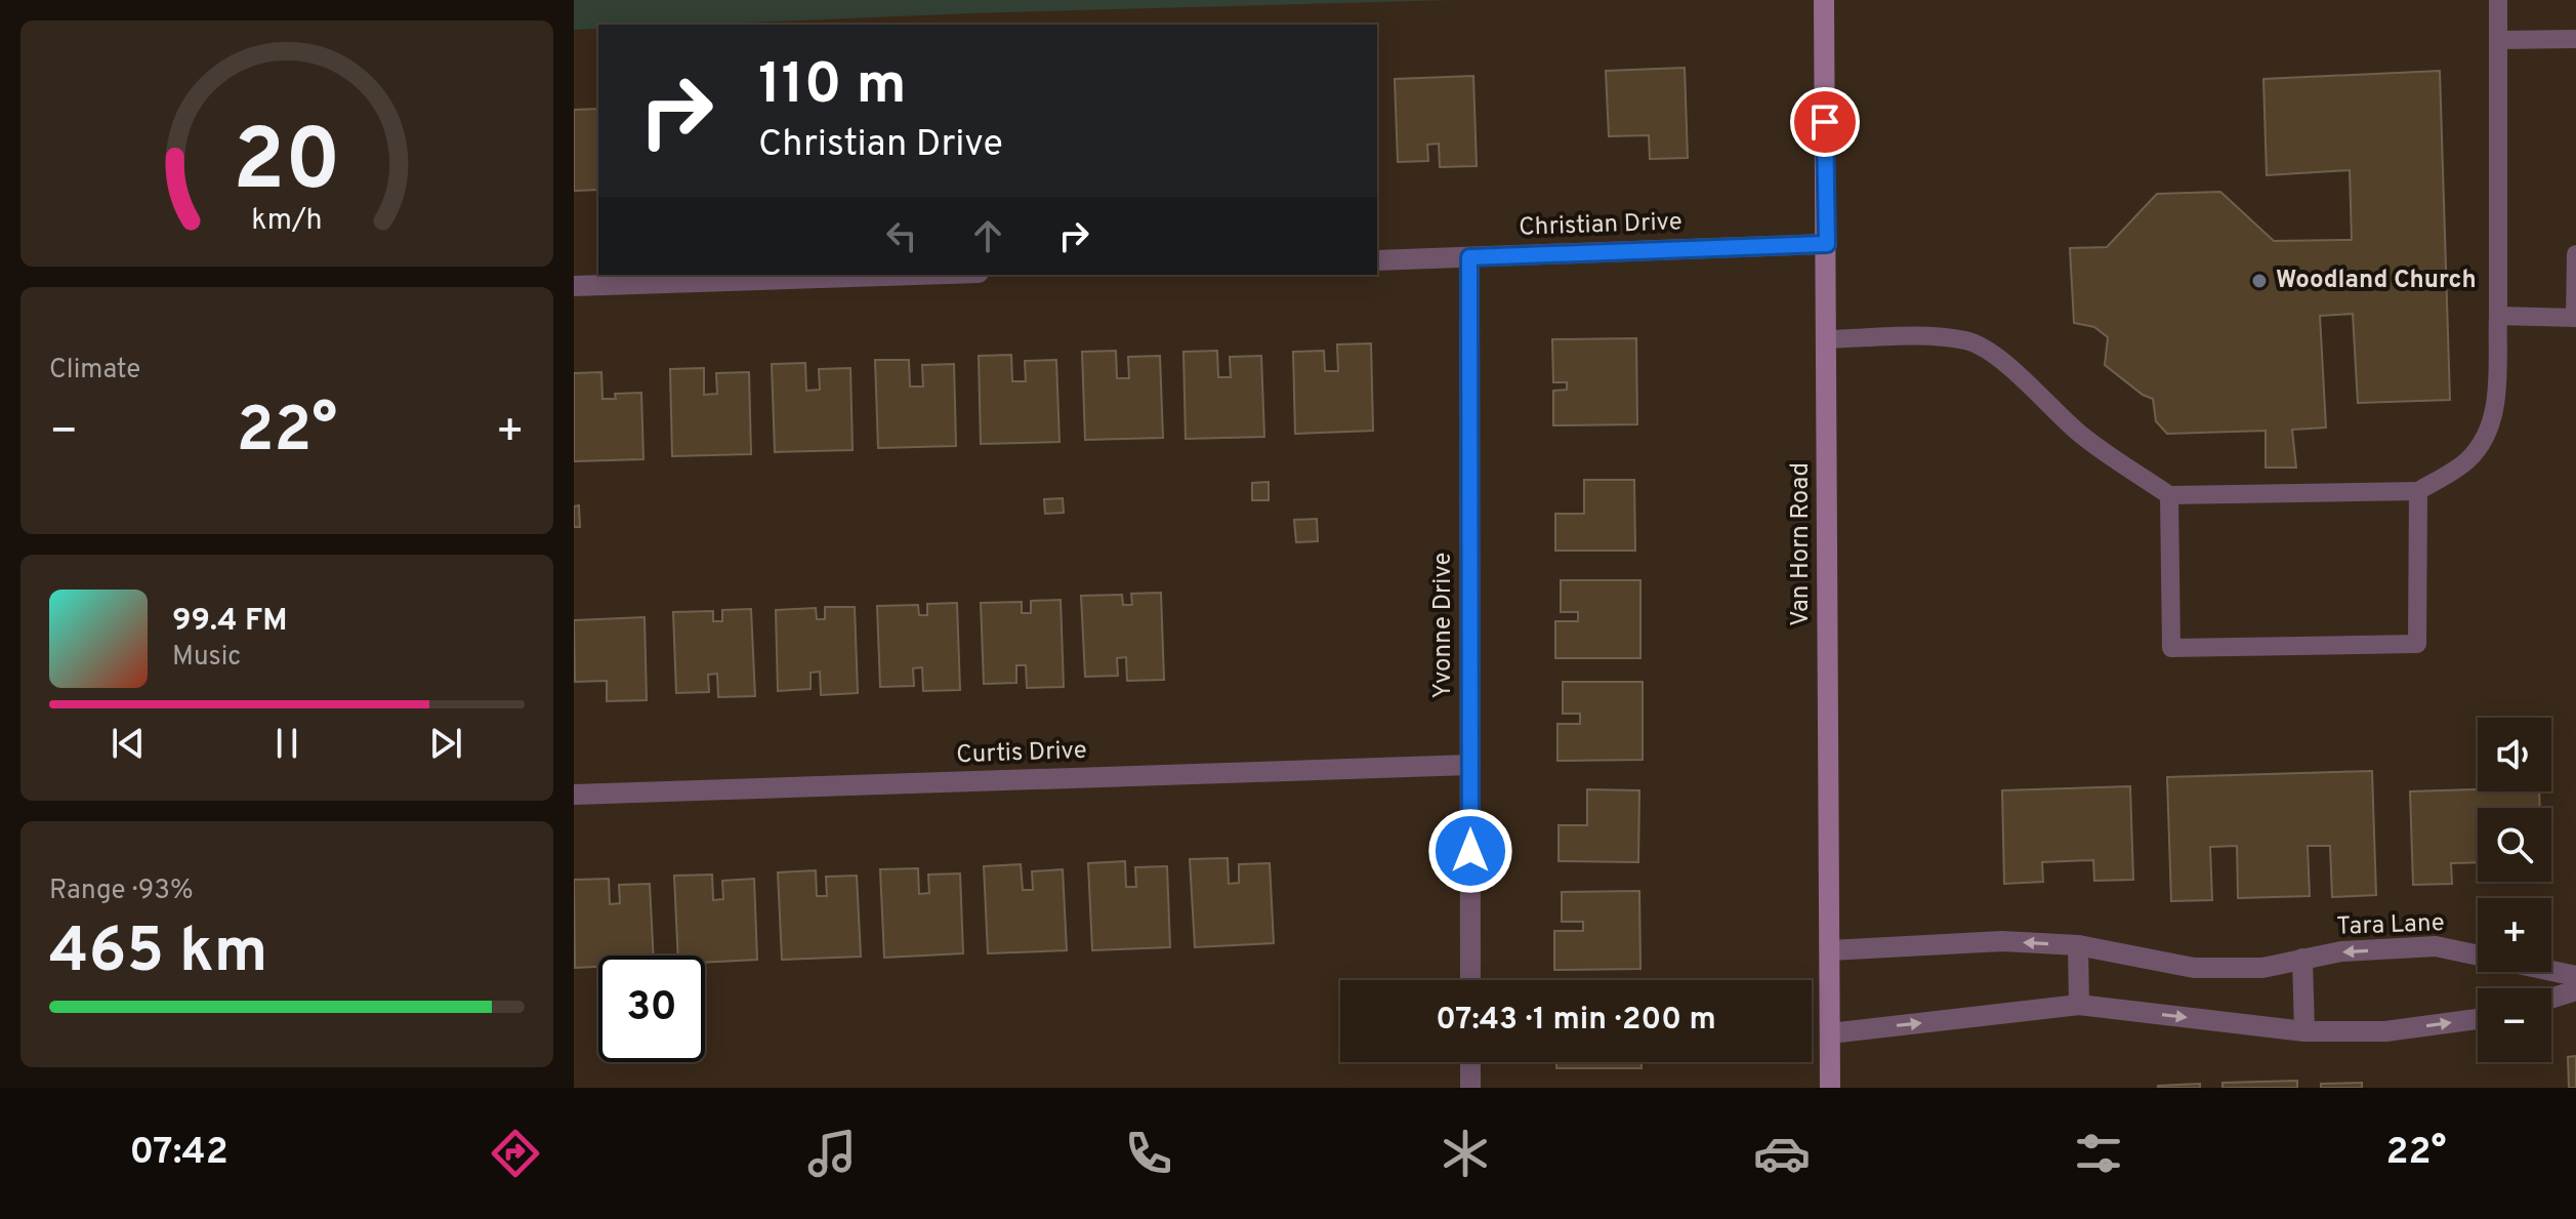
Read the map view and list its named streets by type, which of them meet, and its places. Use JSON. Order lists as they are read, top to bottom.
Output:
{
  "streets": {
    "main road": ["Van Horn Road"],
    "street": [
      "Christian Drive",
      "Yvonne Drive",
      "Curtis Drive",
      "Tara Lane"
    ]
  },
  "crossings": [
    ["Christian Drive", "Van Horn Road"],
    ["Christian Drive", "Yvonne Drive"],
    ["Van Horn Road", "Tara Lane"],
    ["Yvonne Drive", "Curtis Drive"]
  ],
  "places": ["Woodland Church"],
  "page": {
    "turn": ["110 m", "Christian Drive"],
    "tile": [
      "Climate",
      ["Range · 93%", "465 km"]
    ],
    "heat": ["−", "22°", "+"],
    "song": ["99.4 FM", "Music"],
    "map_buttons": ["+", "−"],
    "limit": "30",
    "trip": "07:43 · 1 min · 200 m",
    "tabs": ["07:42", "22°"],
    "gauge": ["20", "km/h"]
  }
}
